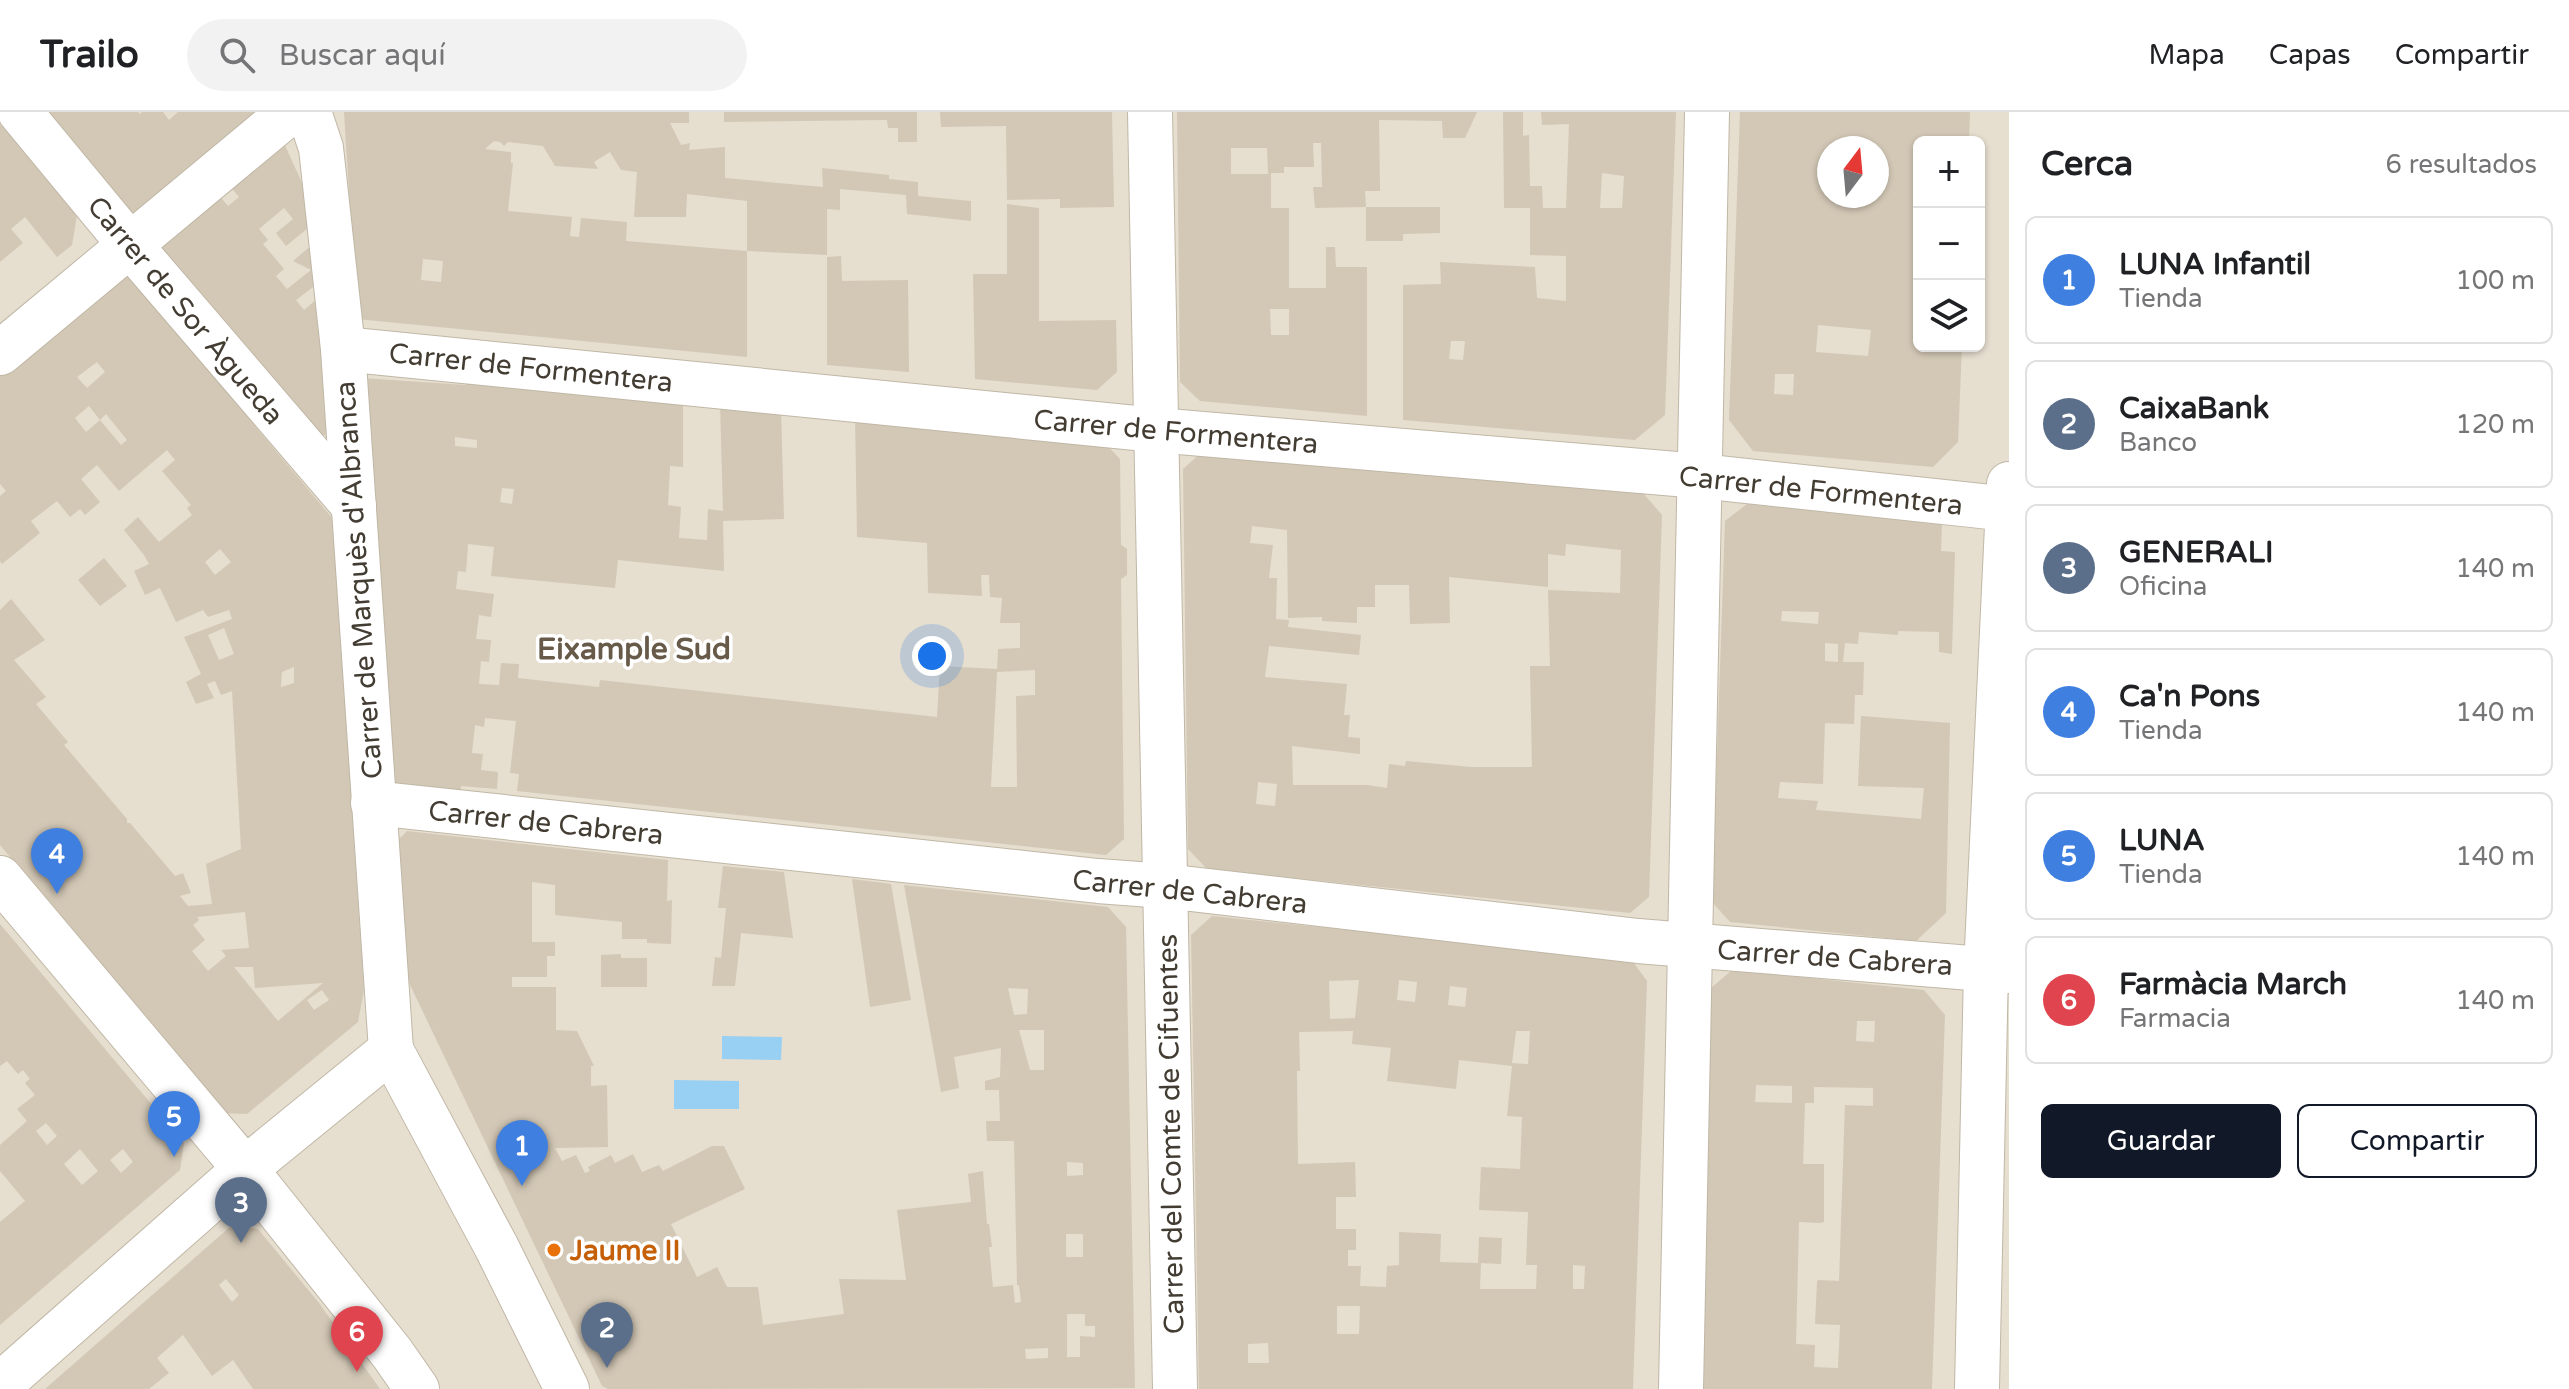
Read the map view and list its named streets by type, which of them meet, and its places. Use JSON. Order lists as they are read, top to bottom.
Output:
{
  "streets": {
    "street": [
      "Carrer de Sor Àgueda",
      "Carrer de Formentera",
      "Carrer de Marquès d'Albranca",
      "Carrer de Cabrera",
      "Carrer del Comte de Cifuentes"
    ]
  },
  "crossings": [
    ["Carrer de Sor Àgueda", "Carrer de Marquès d'Albranca"],
    ["Carrer de Formentera", "Carrer de Marquès d'Albranca"],
    ["Carrer de Formentera", "Carrer del Comte de Cifuentes"],
    ["Carrer de Marquès d'Albranca", "Carrer de Cabrera"],
    ["Carrer de Cabrera", "Carrer del Comte de Cifuentes"]
  ],
  "districts": ["Eixample Sud"],
  "places": ["Jaume II"],
  "north": "top",
  "page": {
    "header": "Trailo",
    "search": "Buscar aquí",
    "nav": ["Mapa", "Capas", "Compartir"],
    "heading": ["Cerca", "6 resultados"],
    "map_buttons": ["+", "−"],
    "list": [
      {
        "mark": "1",
        "name": "LUNA Infantil",
        "note": "Tienda",
        "value": "100 m"
      },
      {
        "mark": "2",
        "name": "CaixaBank",
        "note": "Banco",
        "value": "120 m"
      },
      {
        "mark": "3",
        "name": "GENERALI",
        "note": "Oficina",
        "value": "140 m"
      },
      {
        "mark": "4",
        "name": "Ca'n Pons",
        "note": "Tienda",
        "value": "140 m"
      },
      {
        "mark": "5",
        "name": "LUNA",
        "note": "Tienda",
        "value": "140 m"
      },
      {
        "mark": "6",
        "name": "Farmàcia March",
        "note": "Farmacia",
        "value": "140 m"
      }
    ],
    "pins": [
      "4",
      "5",
      "1",
      "3",
      "2",
      "6"
    ],
    "buttons": ["Guardar", "Compartir"]
  }
}
